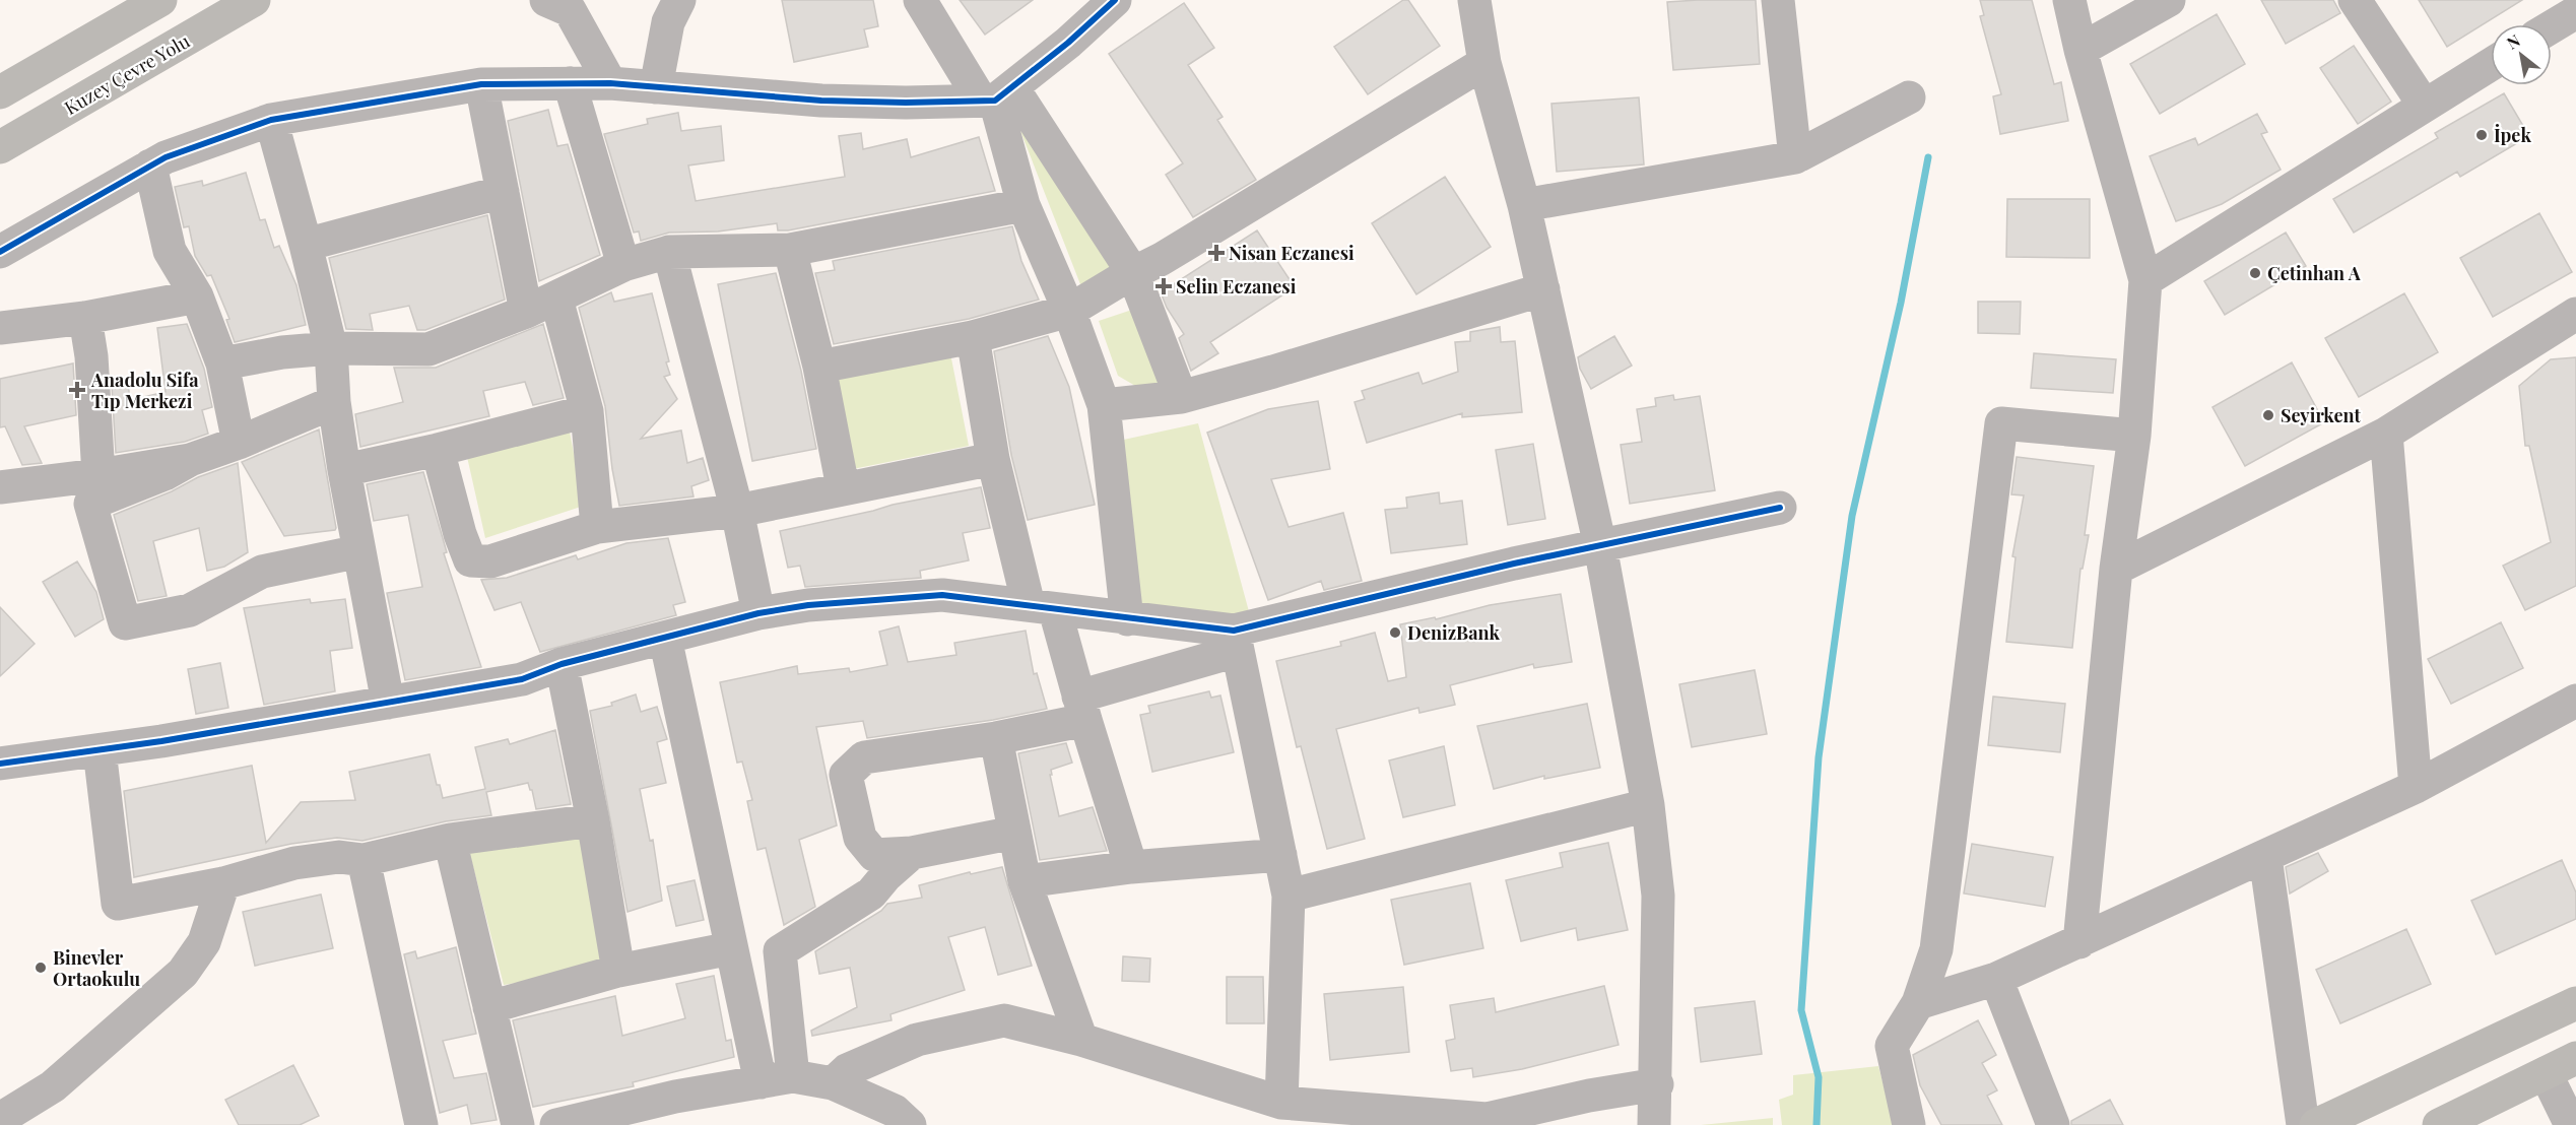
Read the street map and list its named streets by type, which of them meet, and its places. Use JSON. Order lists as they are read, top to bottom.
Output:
{
  "streets": {
    "main road": ["Kuzey Çevre Yolu"]
  },
  "places": {
    "other": [
      "İpek",
      "Çetinhan A",
      "Seyirkent",
      "DenizBank",
      "Binevler Ortaokulu"
    ],
    "health": ["Nisan Eczanesi", "Selin Eczanesi", "Anadolu Sifa Tıp Merkezi"]
  },
  "north": "top left"
}
